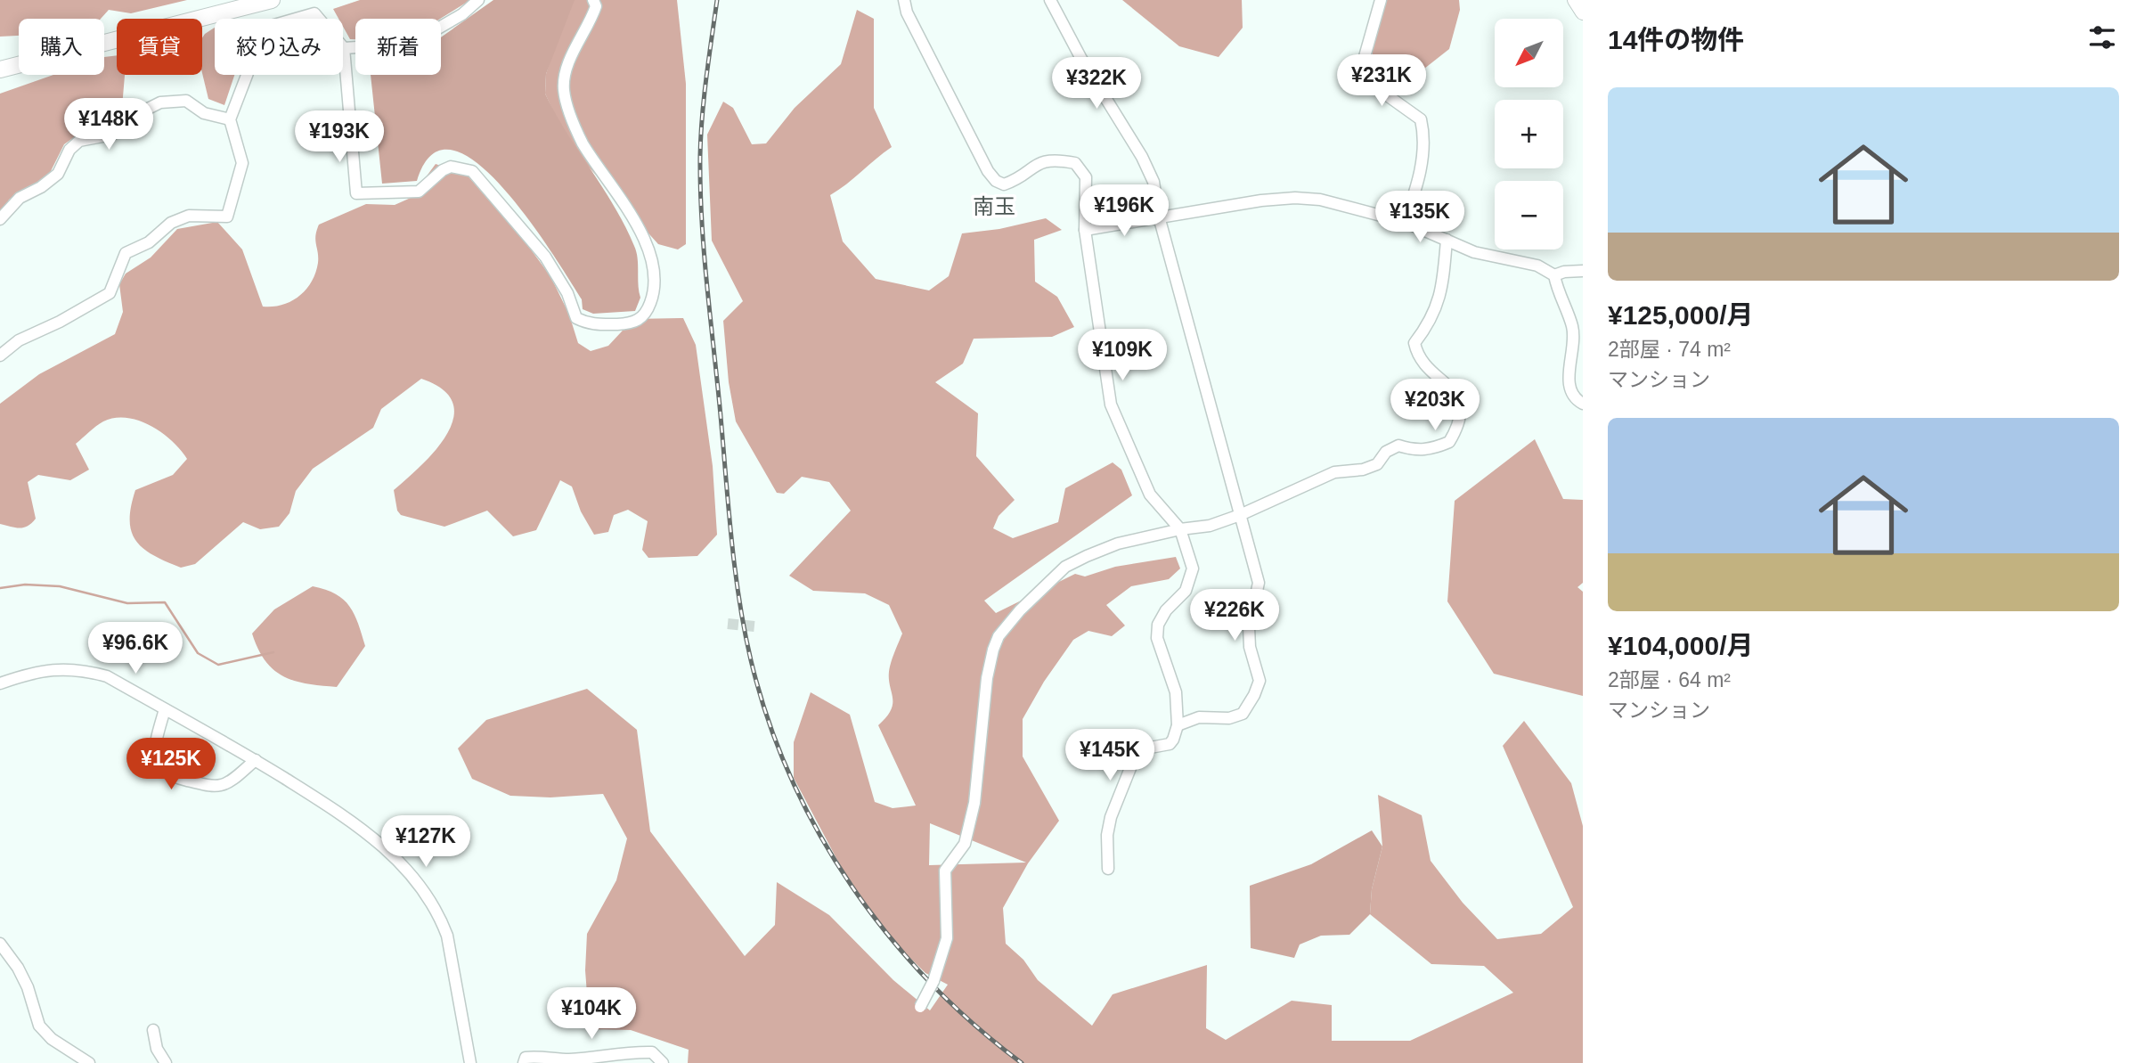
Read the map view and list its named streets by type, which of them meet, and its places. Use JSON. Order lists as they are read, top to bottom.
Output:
{
  "districts": ["南玉"],
  "north": "bottom left",
  "page": {
    "heading": "14件の物件",
    "map_buttons": ["+", "−"],
    "chip": [
      "購入",
      "賃貸",
      "絞り込み",
      "新着"
    ],
    "price": [
      "¥231K",
      "¥322K",
      "¥148K",
      "¥193K",
      "¥196K",
      "¥135K",
      "¥109K",
      "¥203K",
      "¥226K",
      "¥96.6K",
      "¥145K",
      "¥125K",
      "¥127K",
      "¥104K"
    ],
    "list": [
      {
        "name": "¥125,000/月",
        "note": "2部屋 · 74 m² · マンション"
      },
      {
        "name": "¥104,000/月",
        "note": "2部屋 · 64 m² · マンション"
      }
    ]
  }
}
